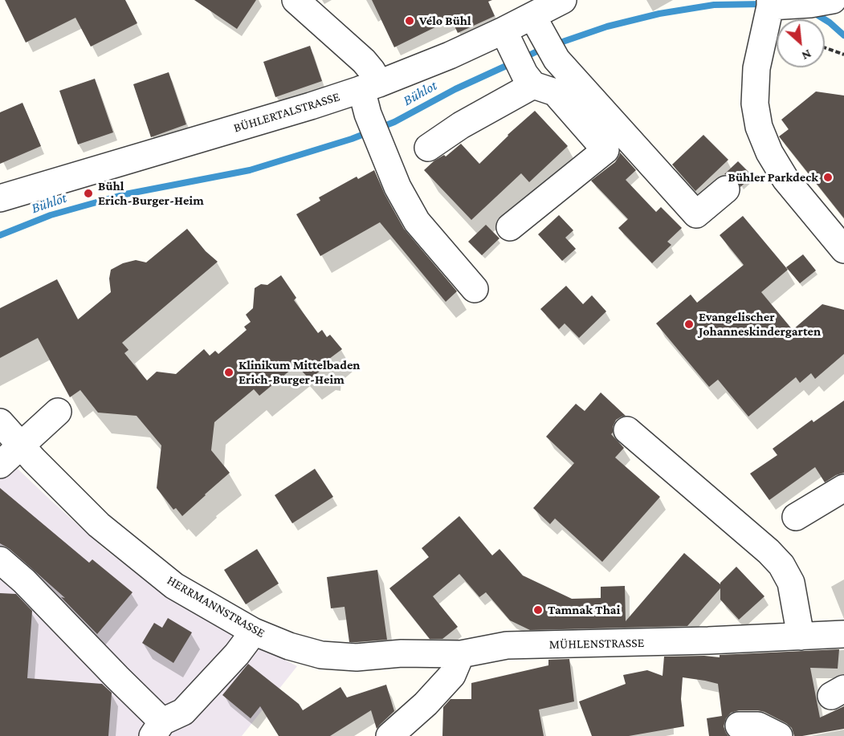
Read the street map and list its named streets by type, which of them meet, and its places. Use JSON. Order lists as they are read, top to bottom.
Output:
{
  "streets": {
    "street": ["BÜHLERTALSTRASSE", "HERRMANNSTRASSE", "MÜHLENSTRASSE"]
  },
  "crossings": [
    ["HERRMANNSTRASSE", "MÜHLENSTRASSE"]
  ],
  "water": ["Bühlot"],
  "places": [
    "Vélo Bühl",
    "Bühler Parkdeck",
    "Bühl Erich-Burger-Heim",
    "Evangelischer Johanneskindergarten",
    "Klinikum Mittelbaden Erich-Burger-Heim",
    "Tamnak Thai"
  ],
  "north": "bottom right"
}
